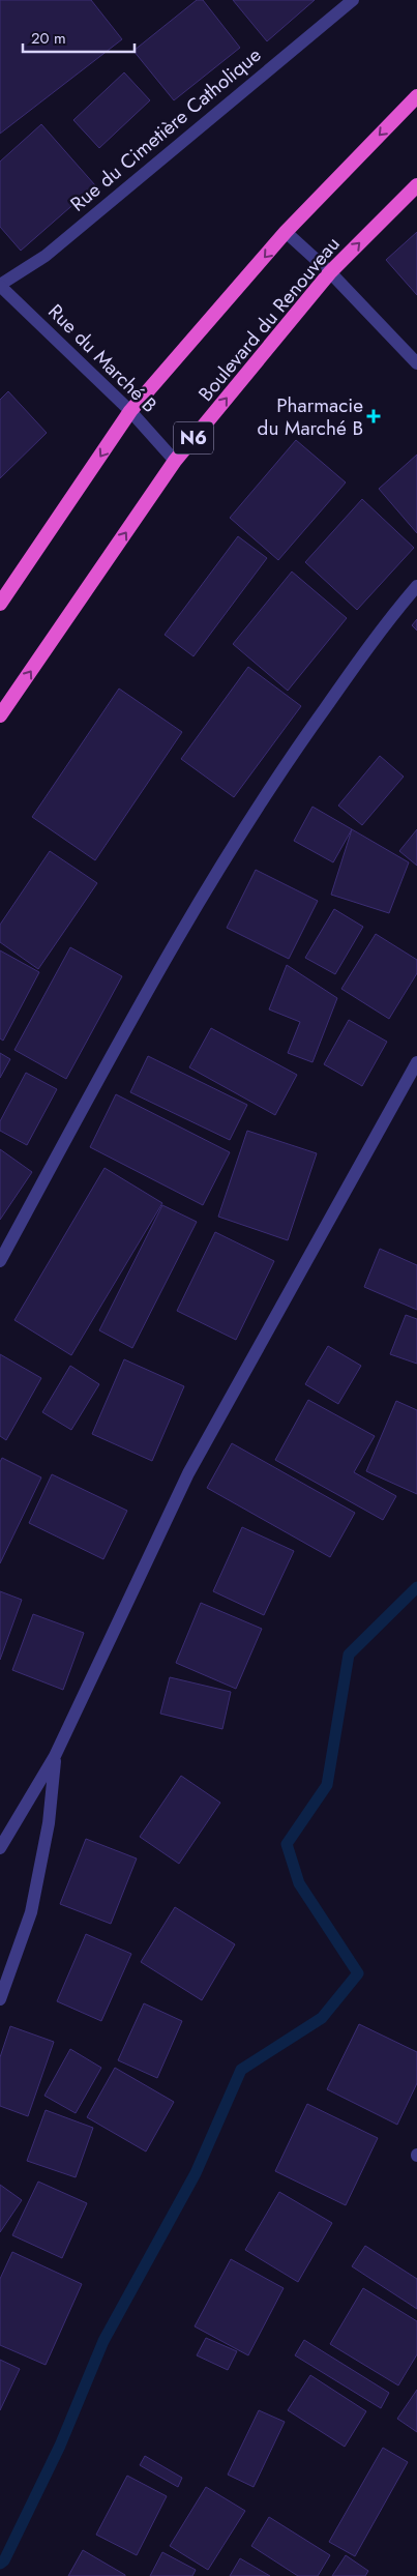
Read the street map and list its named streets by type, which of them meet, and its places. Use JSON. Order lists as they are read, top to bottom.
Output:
{
  "streets": {
    "highway": ["Boulevard du Renouveau", "N6"],
    "street": ["Rue du Cimetière Catholique", "Rue du Marché B"]
  },
  "crossings": [
    ["Rue du Cimetière Catholique", "Rue du Marché B"],
    ["Boulevard du Renouveau", "Rue du Marché B"]
  ],
  "places": {
    "health": ["Pharmacie du Marché B"]
  },
  "scale_bar": "20 m"
}
